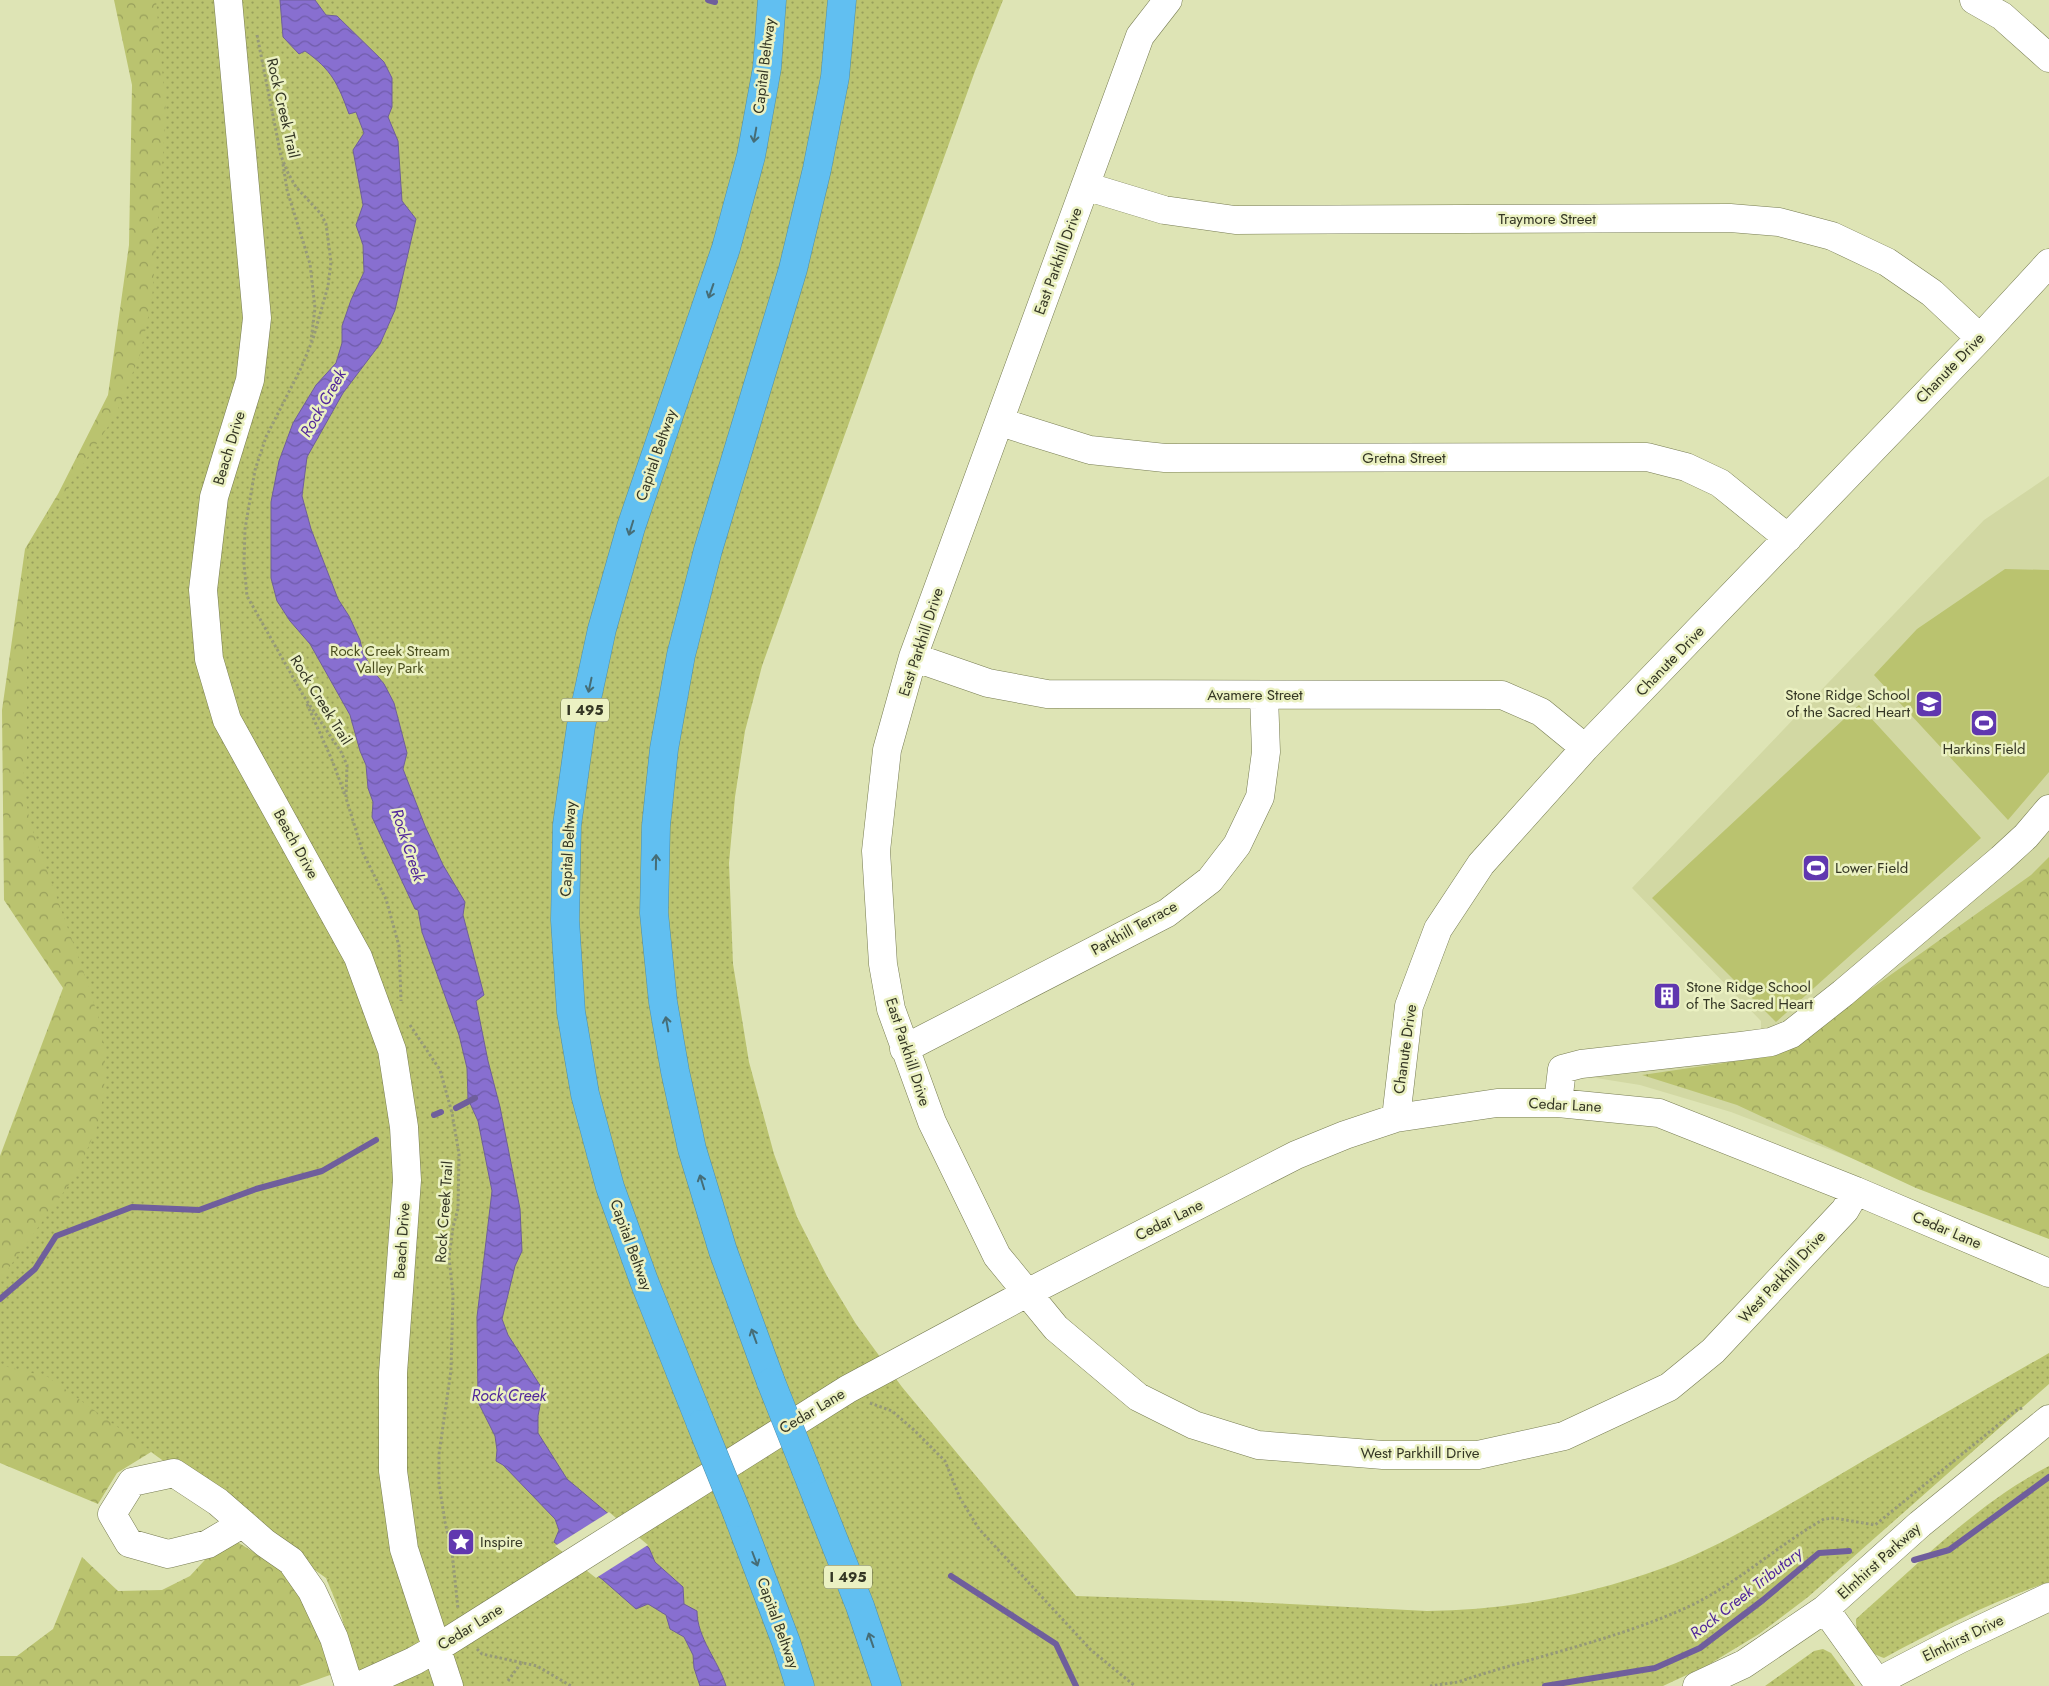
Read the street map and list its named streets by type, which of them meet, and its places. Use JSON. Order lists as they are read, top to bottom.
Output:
{
  "streets": {
    "highway": ["Capital Beltway", "I 495"],
    "street": [
      "Traymore Street",
      "East Parkhill Drive",
      "Chanute Drive",
      "Beach Drive",
      "Gretna Street",
      "Avamere Street",
      "Parkhill Terrace",
      "Cedar Lane",
      "West Parkhill Drive",
      "Elmhirst Parkway",
      "Elmhirst Drive"
    ],
    "path": ["Rock Creek Trail"]
  },
  "crossings": [
    ["Traymore Street", "East Parkhill Drive"],
    ["Traymore Street", "Chanute Drive"],
    ["East Parkhill Drive", "Gretna Street"],
    ["East Parkhill Drive", "Avamere Street"],
    ["East Parkhill Drive", "Parkhill Terrace"],
    ["East Parkhill Drive", "Cedar Lane"],
    ["East Parkhill Drive", "West Parkhill Drive"],
    ["Chanute Drive", "Gretna Street"],
    ["Chanute Drive", "Avamere Street"],
    ["Chanute Drive", "Cedar Lane"],
    ["Beach Drive", "Cedar Lane"],
    ["Avamere Street", "Parkhill Terrace"],
    ["Cedar Lane", "West Parkhill Drive"]
  ],
  "water": ["Rock Creek", "Rock Creek Tributary"],
  "parks": ["Rock Creek Stream Valley Park"],
  "places": {
    "school or university": ["Stone Ridge School of the Sacred Heart"],
    "sports": ["Harkins Field", "Lower Field"],
    "building": ["Stone Ridge School of The Sacred Heart"],
    "place": ["Inspire"]
  }
}
